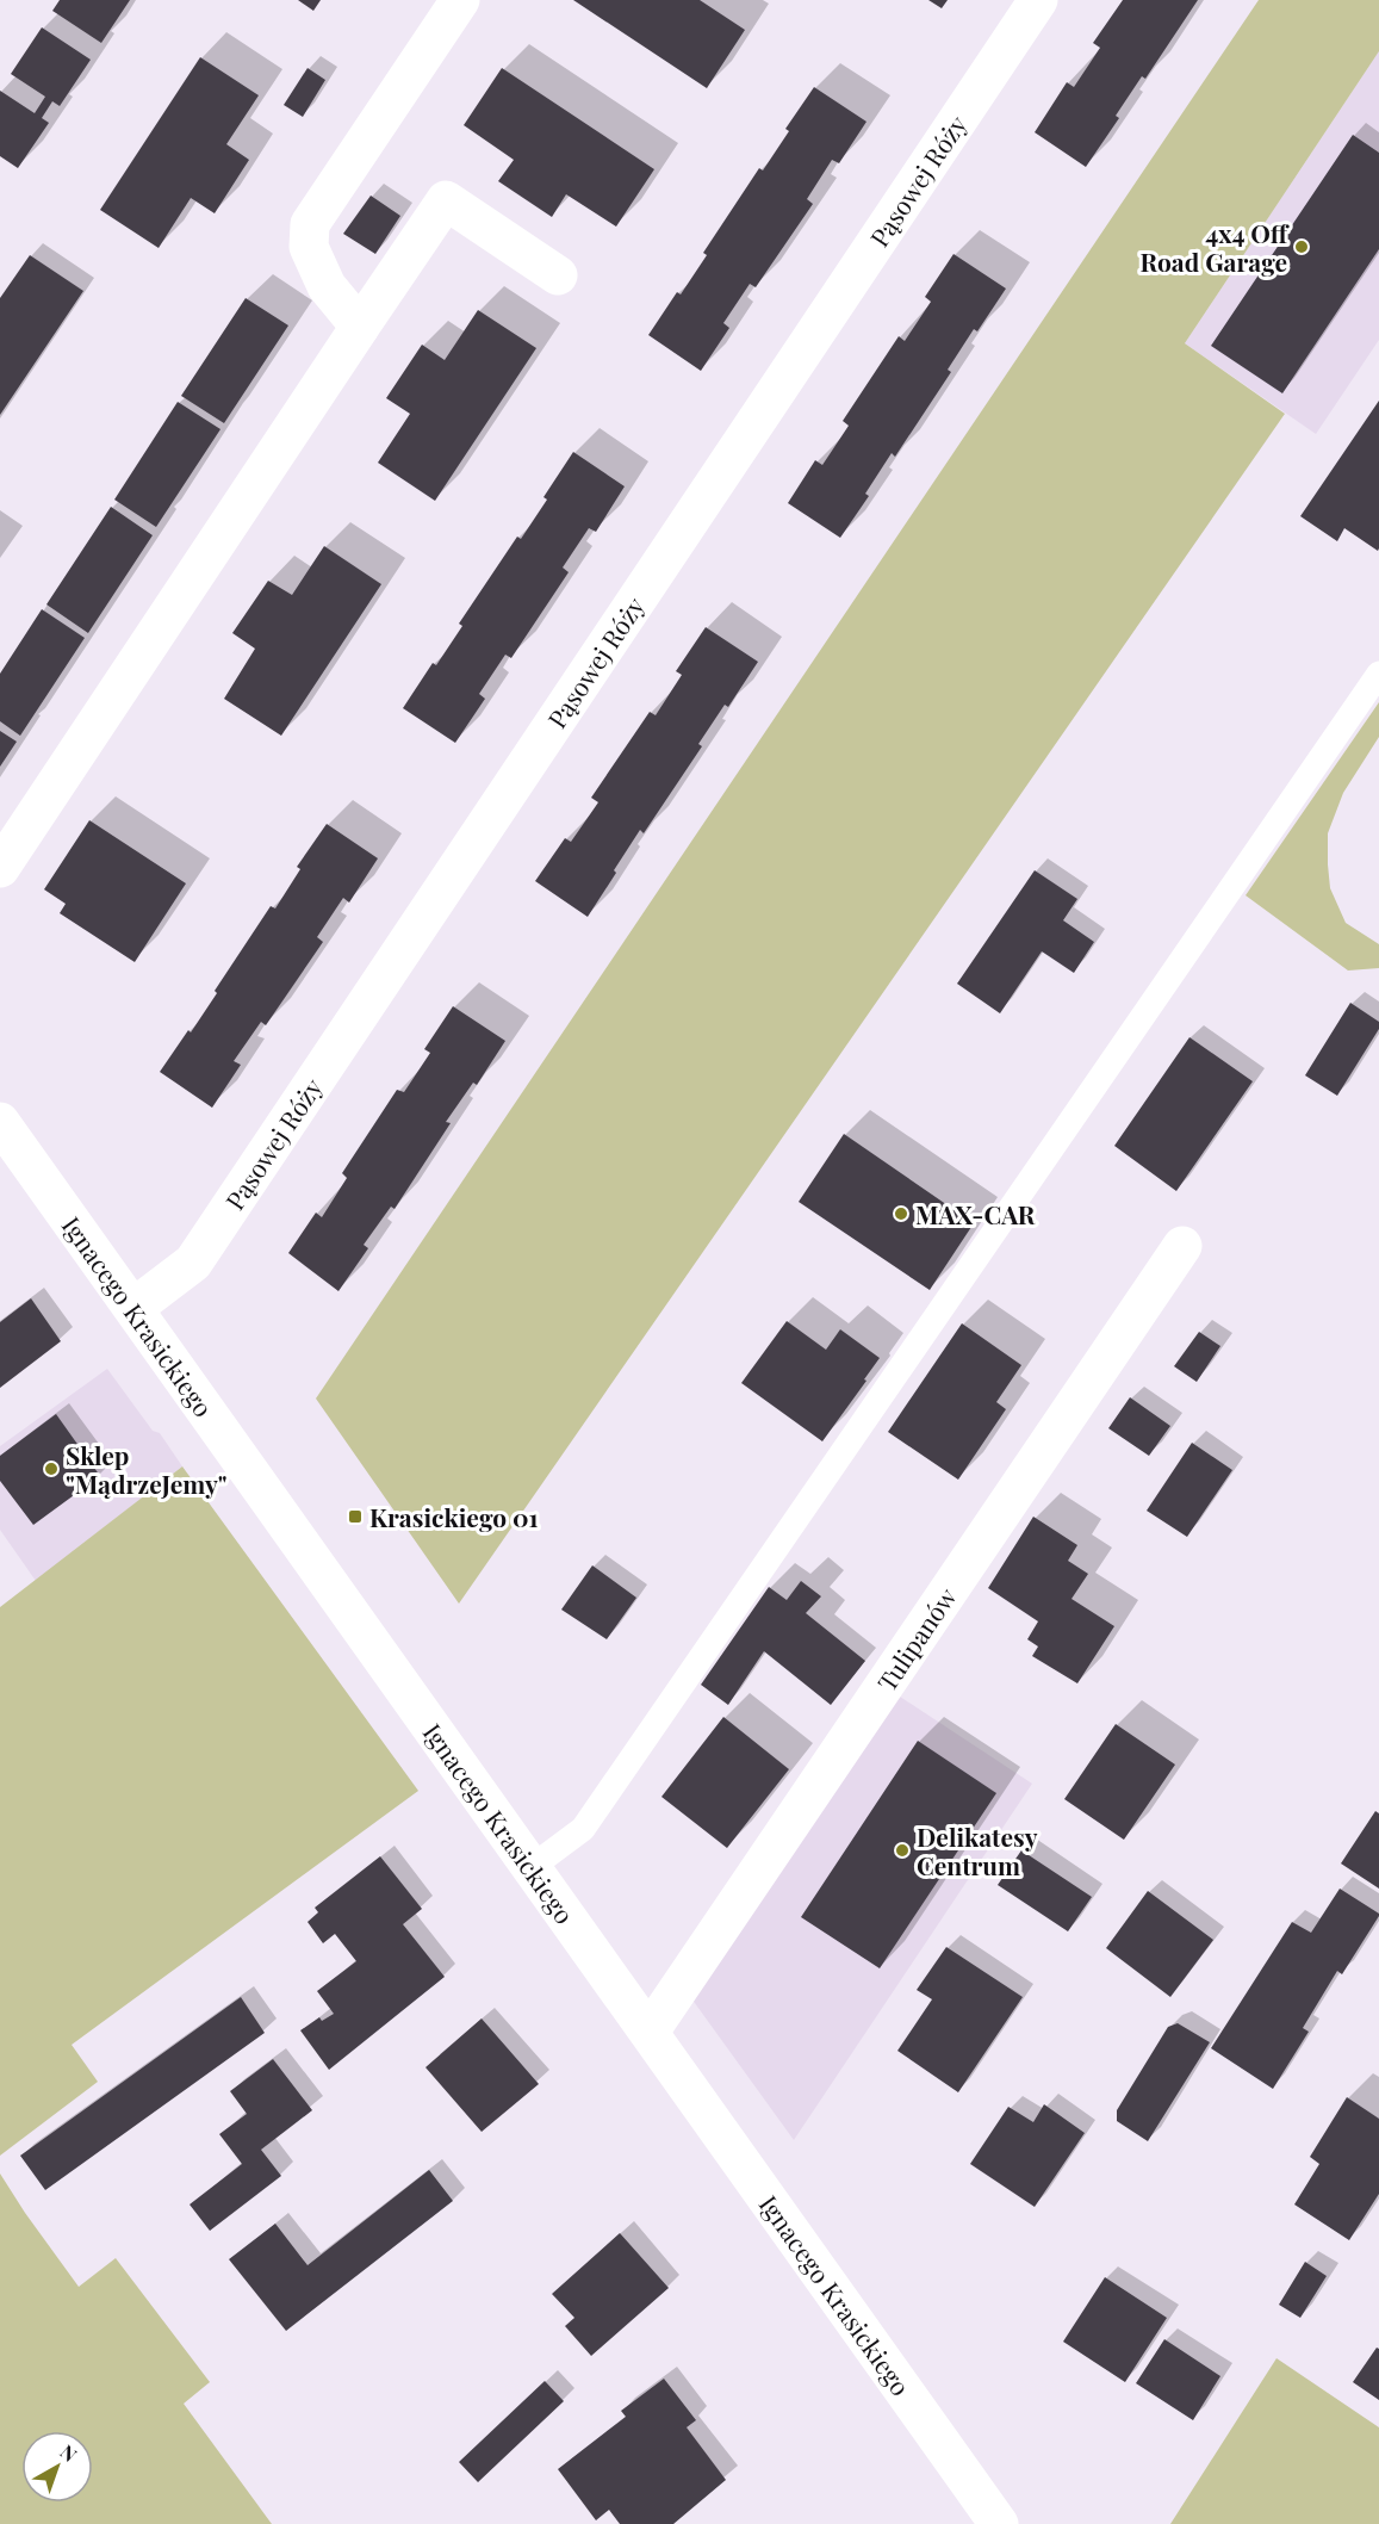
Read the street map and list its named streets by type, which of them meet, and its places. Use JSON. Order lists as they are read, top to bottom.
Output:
{
  "streets": {
    "street": ["Pąsowej Róży", "Ignacego Krasickiego", "Tulipanów"]
  },
  "crossings": [
    ["Pąsowej Róży", "Ignacego Krasickiego"],
    ["Ignacego Krasickiego", "Tulipanów"]
  ],
  "places": {
    "other": [
      "4x4 Off Road Garage",
      "MAX-CAR",
      "Sklep \"MądrzeJemy\"",
      "Delikatesy Centrum"
    ],
    "transit": ["Krasickiego 01"]
  },
  "north": "top right"
}
